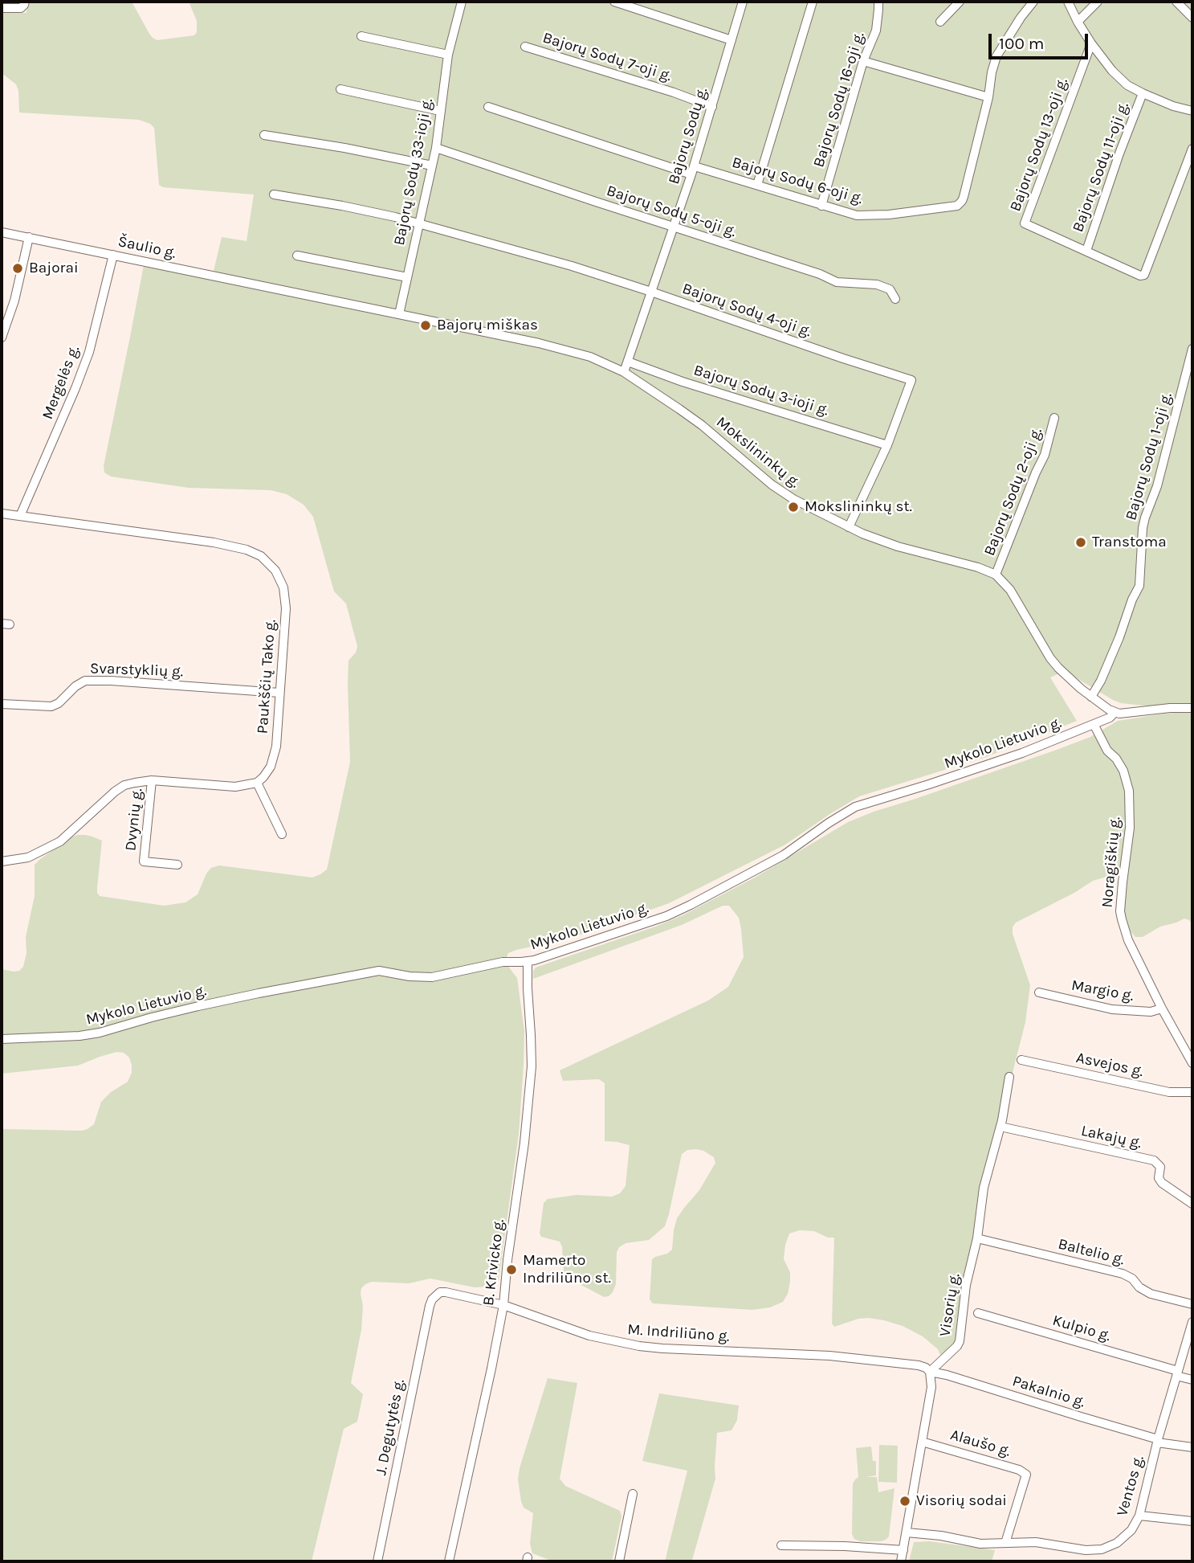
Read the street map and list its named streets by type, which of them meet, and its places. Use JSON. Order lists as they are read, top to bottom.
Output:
{
  "streets": {
    "street": [
      "Bajorų Sodų 7-oji g.",
      "Bajorų Sodų 16-oji g.",
      "Bajorų Sodų g.",
      "Bajorų Sodų 13-oji g.",
      "Bajorų Sodų 11-oji g.",
      "Bajorų Sodų 33-ioji g.",
      "Bajorų Sodų 6-oji g.",
      "Bajorų Sodų 5-oji g.",
      "Šaulio g.",
      "Bajorų Sodų 4-oji g.",
      "Mergelės g.",
      "Bajorų Sodų 3-ioji g.",
      "Mokslininkų g.",
      "Bajorų Sodų 1-oji g.",
      "Bajorų Sodų 2-oji g.",
      "Svarstyklių g.",
      "Paukščių Tako g.",
      "Mykolo Lietuvio g.",
      "Dvynių g.",
      "Noragiškių g.",
      "Margio g.",
      "Asvejos g.",
      "Lakajų g.",
      "Baltelio g.",
      "B. Krivicko g.",
      "Visorių g.",
      "Kulpio g.",
      "M. Indriliūno g.",
      "Pakalnio g.",
      "J. Degutytės g.",
      "Alaušo g.",
      "Ventos g."
    ]
  },
  "crossings": [
    ["Bajorų Sodų 7-oji g.", "Bajorų Sodų g."],
    ["Bajorų Sodų 16-oji g.", "Bajorų Sodų 6-oji g."],
    ["Bajorų Sodų g.", "Bajorų Sodų 6-oji g."],
    ["Bajorų Sodų g.", "Bajorų Sodų 5-oji g."],
    ["Bajorų Sodų g.", "Bajorų Sodų 4-oji g."],
    ["Bajorų Sodų g.", "Bajorų Sodų 3-ioji g."],
    ["Bajorų Sodų g.", "Mokslininkų g."],
    ["Bajorų Sodų 13-oji g.", "Bajorų Sodų 11-oji g."],
    ["Bajorų Sodų 33-ioji g.", "Bajorų Sodų 5-oji g."],
    ["Bajorų Sodų 33-ioji g.", "Bajorų Sodų 4-oji g."],
    ["Bajorų Sodų 33-ioji g.", "Mokslininkų g."],
    ["Šaulio g.", "Mergelės g."],
    ["Šaulio g.", "Mokslininkų g."],
    ["Bajorų Sodų 4-oji g.", "Bajorų Sodų 3-ioji g."],
    ["Bajorų Sodų 4-oji g.", "Mokslininkų g."],
    ["Mergelės g.", "Paukščių Tako g."],
    ["Mokslininkų g.", "Bajorų Sodų 1-oji g."],
    ["Mokslininkų g.", "Bajorų Sodų 2-oji g."],
    ["Mokslininkų g.", "Mykolo Lietuvio g."],
    ["Svarstyklių g.", "Paukščių Tako g."],
    ["Mykolo Lietuvio g.", "Noragiškių g."],
    ["Mykolo Lietuvio g.", "B. Krivicko g."],
    ["Noragiškių g.", "Margio g."],
    ["Lakajų g.", "Visorių g."],
    ["Baltelio g.", "Visorių g."],
    ["B. Krivicko g.", "M. Indriliūno g."],
    ["Visorių g.", "M. Indriliūno g."],
    ["Visorių g.", "Pakalnio g."],
    ["Kulpio g.", "Ventos g."],
    ["M. Indriliūno g.", "Pakalnio g."],
    ["M. Indriliūno g.", "J. Degutytės g."],
    ["Pakalnio g.", "Ventos g."],
    ["Alaušo g.", "Ventos g."]
  ],
  "places": [
    "Bajorai",
    "Bajorų miškas",
    "Mokslininkų st.",
    "Transtoma",
    "Mamerto Indriliūno st.",
    "Visorių sodai"
  ],
  "scale_bar": "100 m"
}
